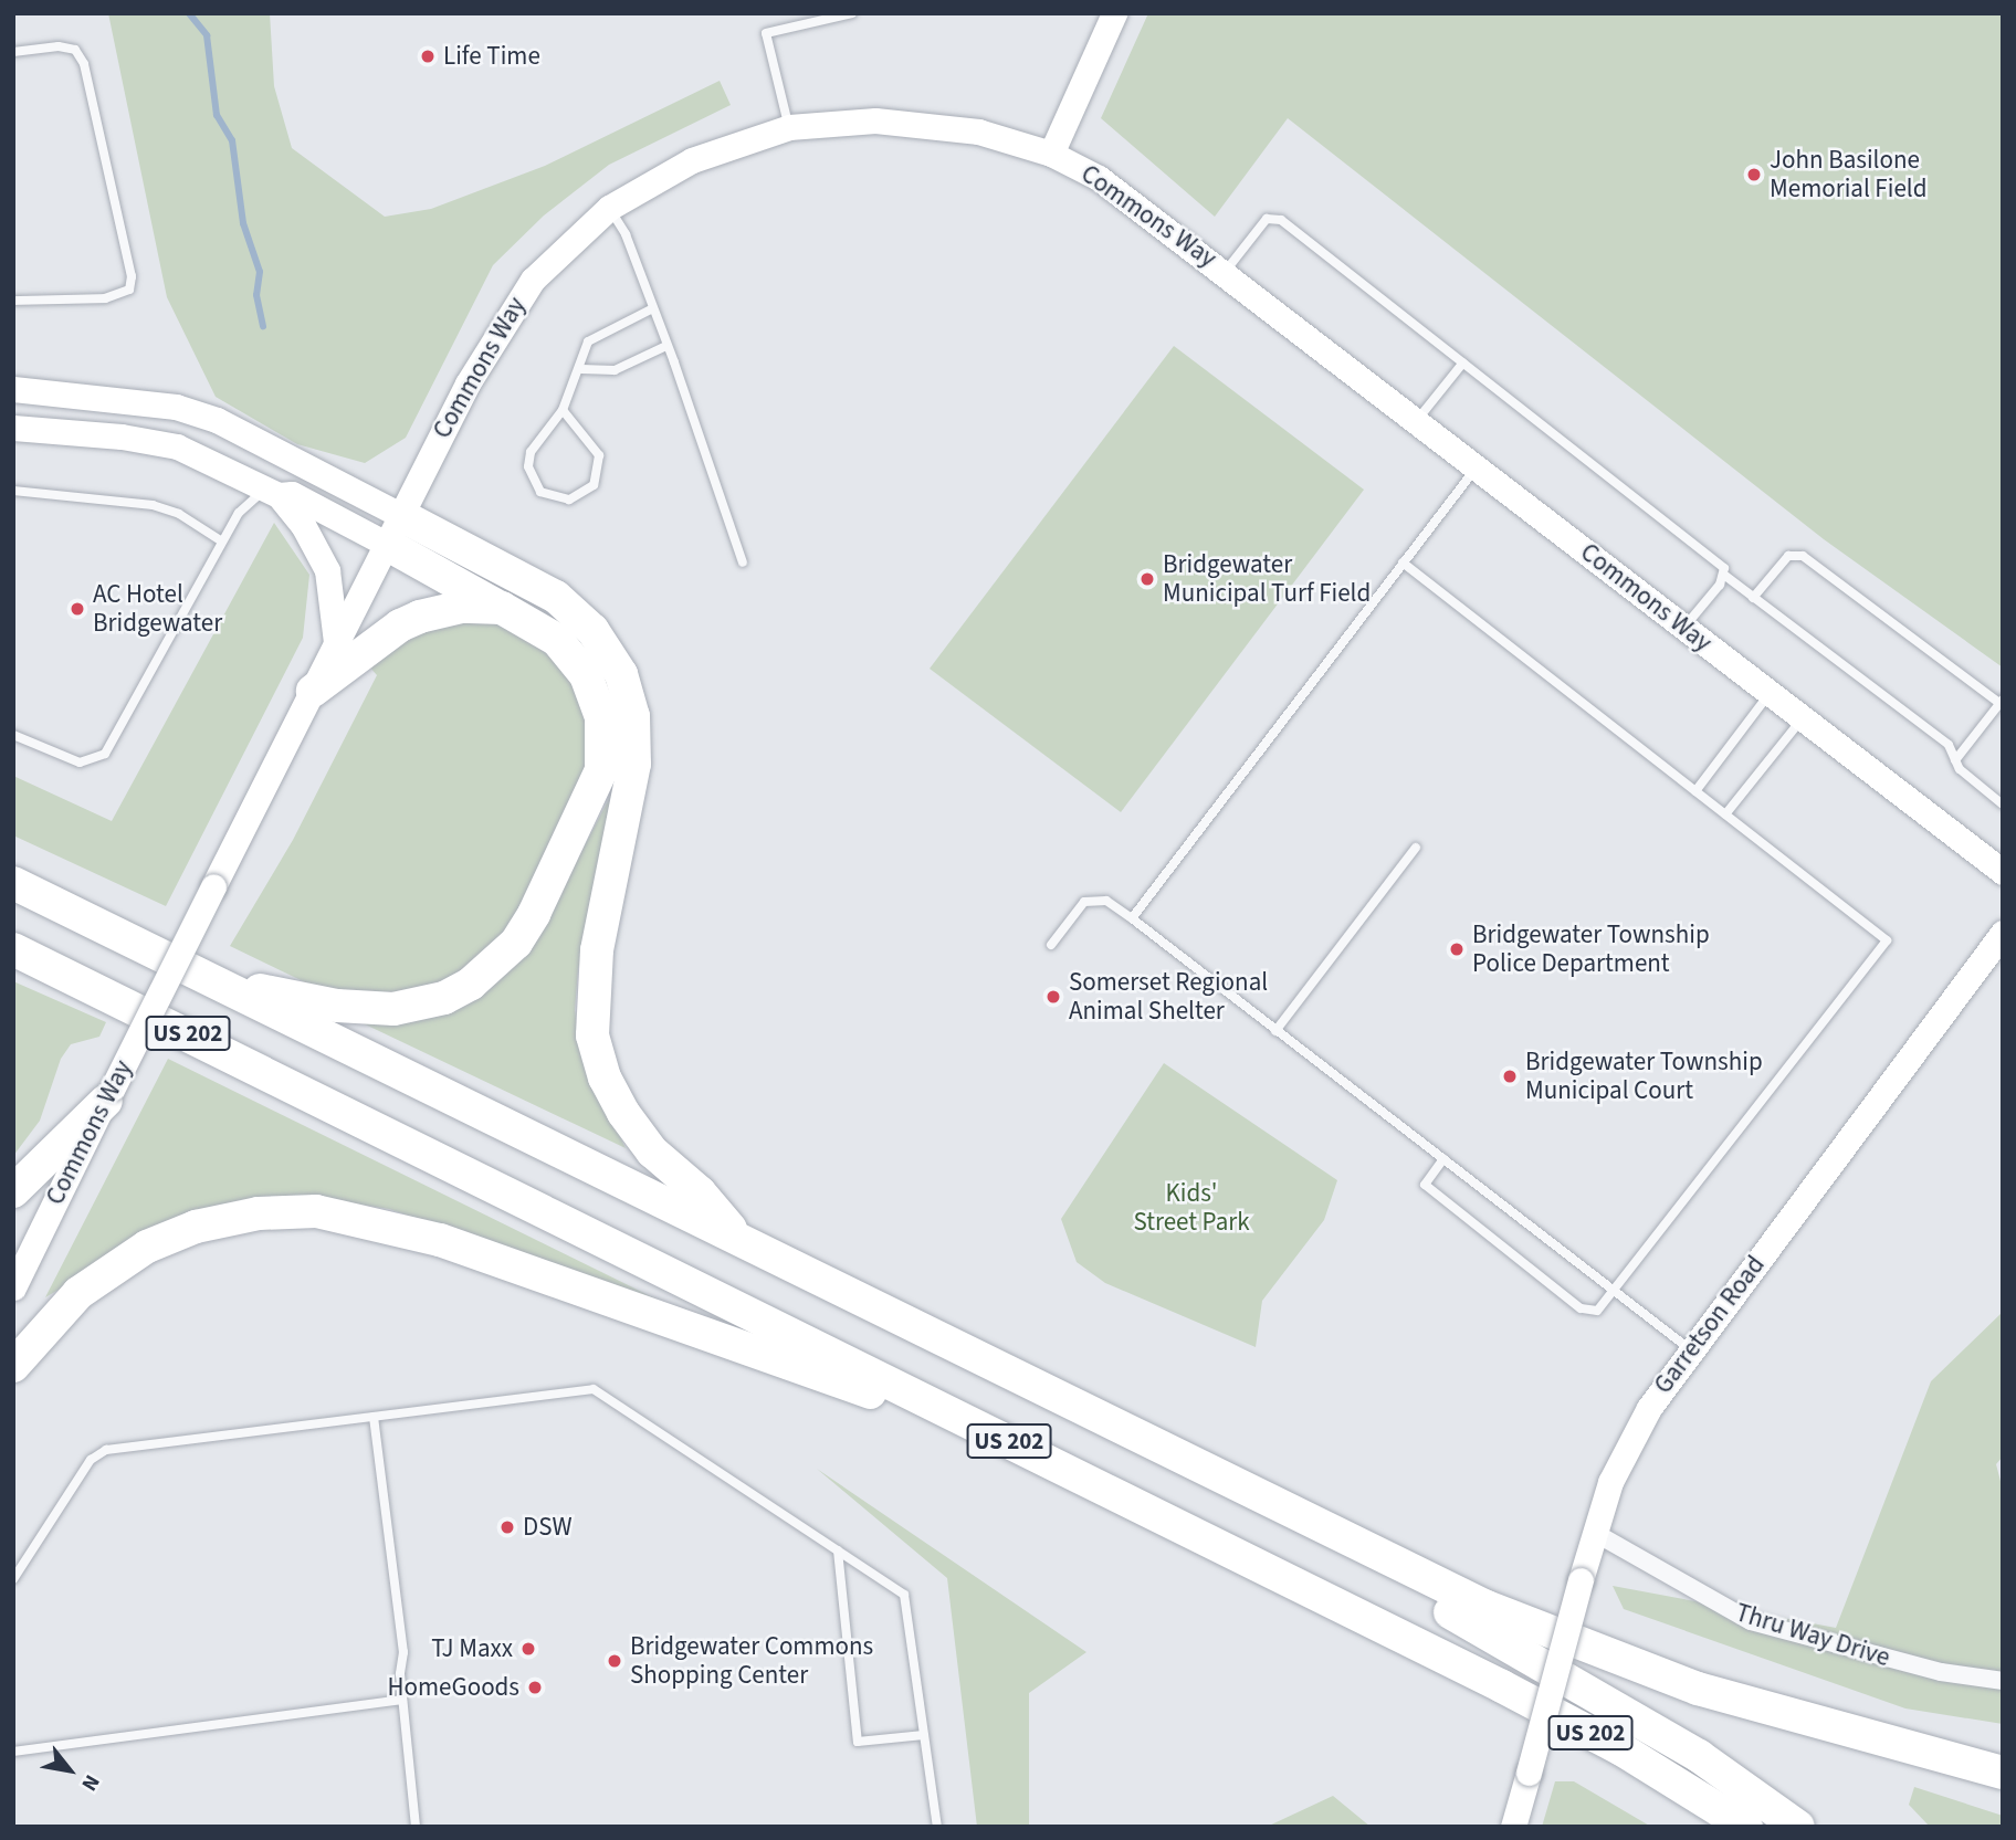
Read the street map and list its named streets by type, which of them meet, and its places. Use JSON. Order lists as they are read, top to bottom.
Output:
{
  "streets": {
    "highway": ["US 202"],
    "street": ["Commons Way", "Garretson Road", "Thru Way Drive"]
  },
  "crossings": [
    ["Garretson Road", "Thru Way Drive"]
  ],
  "parks": ["Kids' Street Park"],
  "places": [
    "Life Time",
    "John Basilone Memorial Field",
    "Bridgewater Municipal Turf Field",
    "AC Hotel Bridgewater",
    "Bridgewater Township Police Department",
    "Somerset Regional Animal Shelter",
    "Bridgewater Township Municipal Court",
    "DSW",
    "TJ Maxx",
    "Bridgewater Commons Shopping Center",
    "HomeGoods"
  ],
  "north": "bottom right"
}
